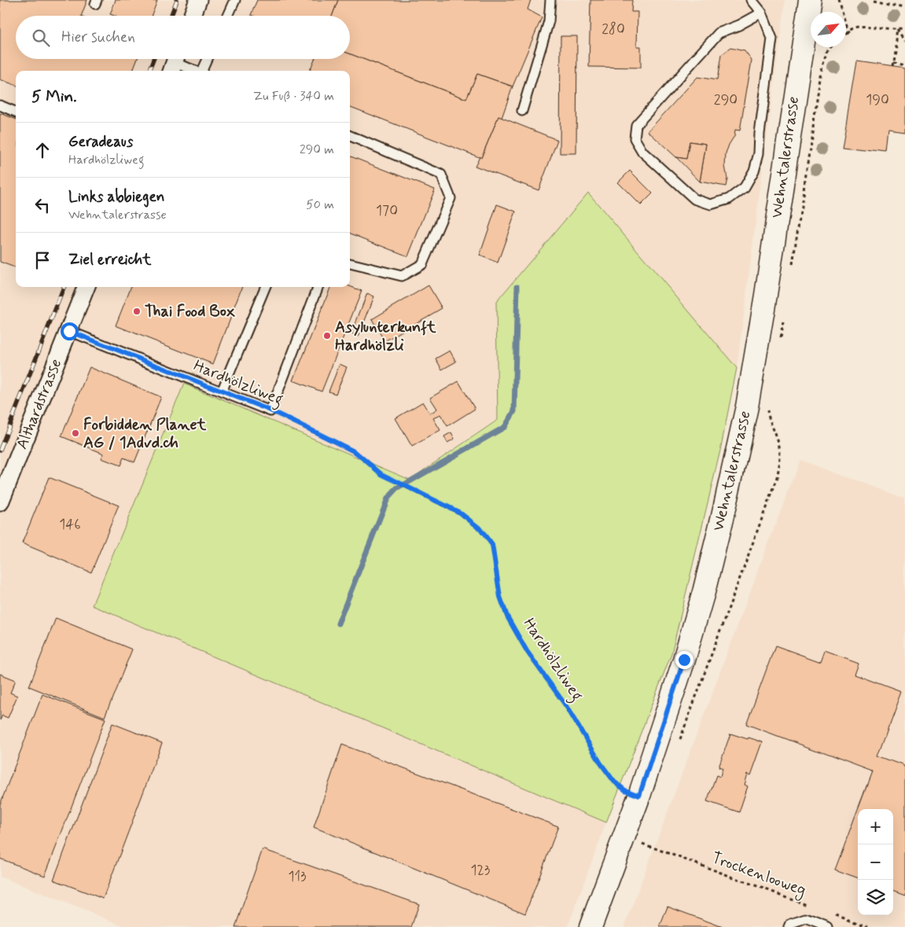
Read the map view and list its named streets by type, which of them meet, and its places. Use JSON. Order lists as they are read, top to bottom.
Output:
{
  "streets": {
    "main road": ["Wehntalerstrasse"],
    "street": ["Althardstrasse"],
    "lane": ["Hardhölzliweg"],
    "path": ["Trockenlooweg"]
  },
  "crossings": [
    ["Wehntalerstrasse", "Hardhölzliweg"],
    ["Hardhölzliweg", "Althardstrasse"]
  ],
  "places": ["Thai Food Box", "Asylunterkunft Hardhölzli", "Forbidden Planet AG / 1Advd.ch"],
  "house_numbers": [
    "280",
    "290",
    "190",
    "170",
    "146",
    "123",
    "113"
  ],
  "north": "top right",
  "page": {
    "search": "Hier suchen",
    "heading": ["5 Min.", "Zu Fuß · 340 m"],
    "list": [
      ["Geradeaus", "Hardhölzliweg", "290 m"],
      ["Links abbiegen", "Wehntalerstrasse", "50 m"],
      "Ziel erreicht"
    ],
    "map_buttons": ["+", "−"]
  }
}
